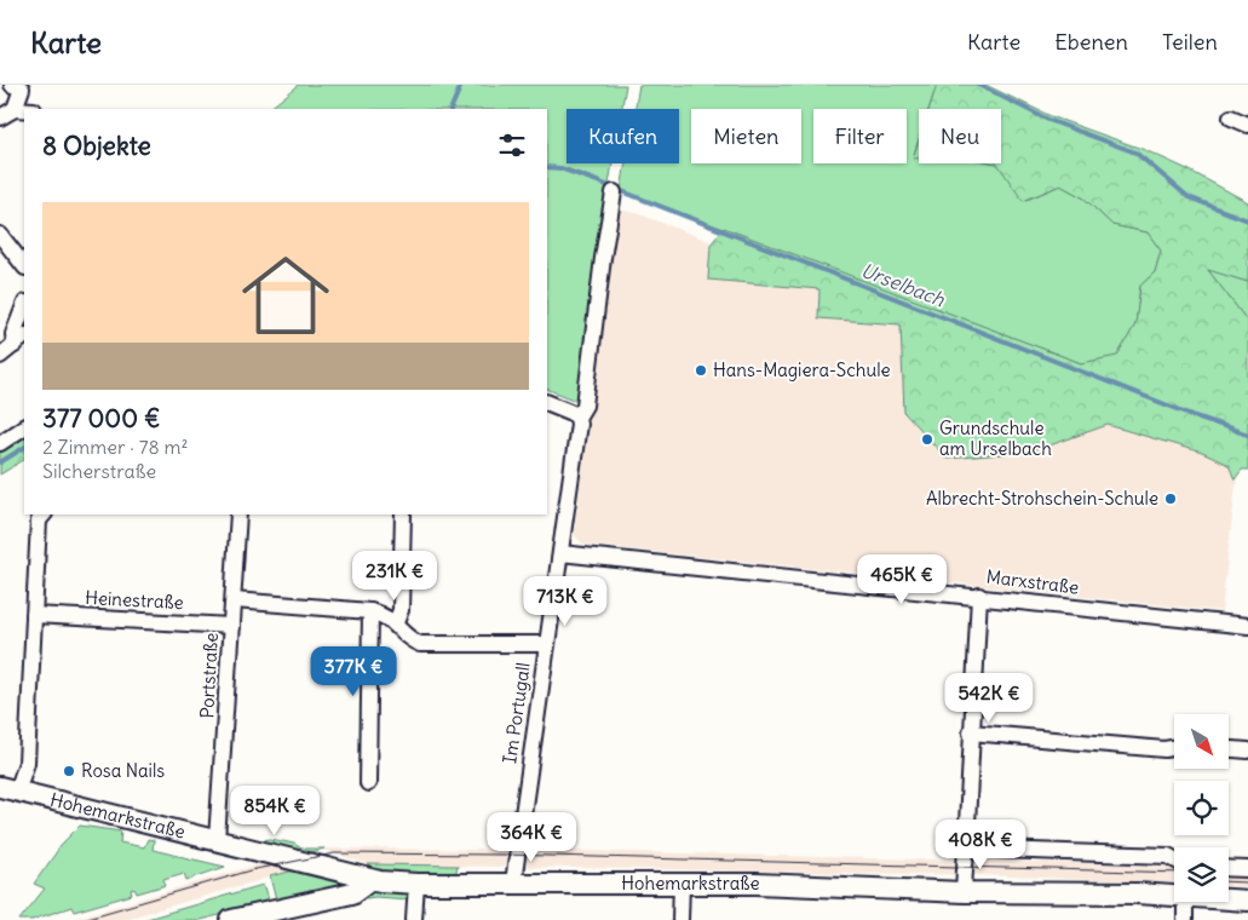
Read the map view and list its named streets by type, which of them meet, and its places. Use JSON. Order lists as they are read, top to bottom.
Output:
{
  "streets": {
    "street": [
      "Marxstraße",
      "Heinestraße",
      "Portstraße",
      "Im Portugall",
      "Hohemarkstraße"
    ]
  },
  "crossings": [
    ["Marxstraße", "Im Portugall"],
    ["Heinestraße", "Portstraße"],
    ["Portstraße", "Hohemarkstraße"],
    ["Im Portugall", "Hohemarkstraße"]
  ],
  "water": ["Urselbach"],
  "places": [
    "Hans-Magiera-Schule",
    "Grundschule am Urselbach",
    "Albrecht-Strohschein-Schule",
    "Rosa Nails"
  ],
  "north": "bottom right",
  "page": {
    "header": "Karte",
    "nav": ["Karte", "Ebenen", "Teilen"],
    "chip": [
      "Kaufen",
      "Mieten",
      "Filter",
      "Neu"
    ],
    "heading": "8 Objekte",
    "list": [
      {
        "name": "377 000 €",
        "note": "2 Zimmer · 78 m² · Silcherstraße"
      }
    ],
    "price": [
      "231K €",
      "465K €",
      "713K €",
      "377K €",
      "542K €",
      "854K €",
      "364K €",
      "408K €"
    ]
  }
}
